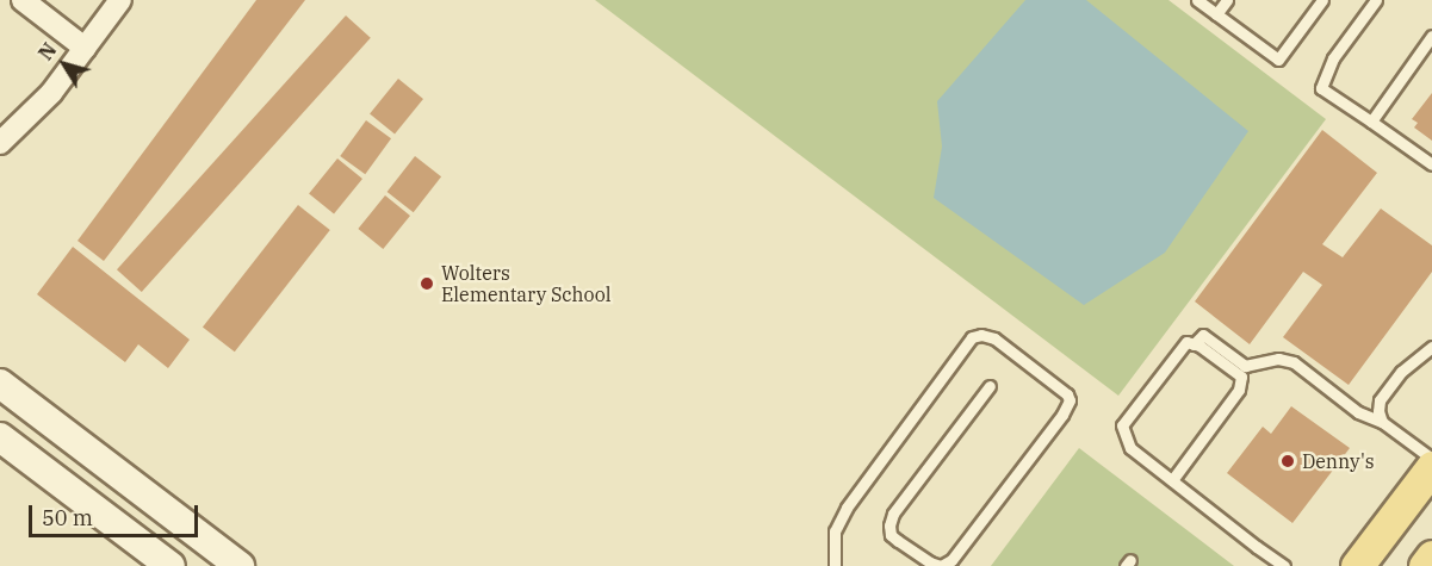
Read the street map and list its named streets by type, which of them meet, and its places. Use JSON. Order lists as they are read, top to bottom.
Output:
{
  "places": ["Wolters Elementary School", "Denny's"],
  "scale_bar": "50 m",
  "north": "top left"
}
